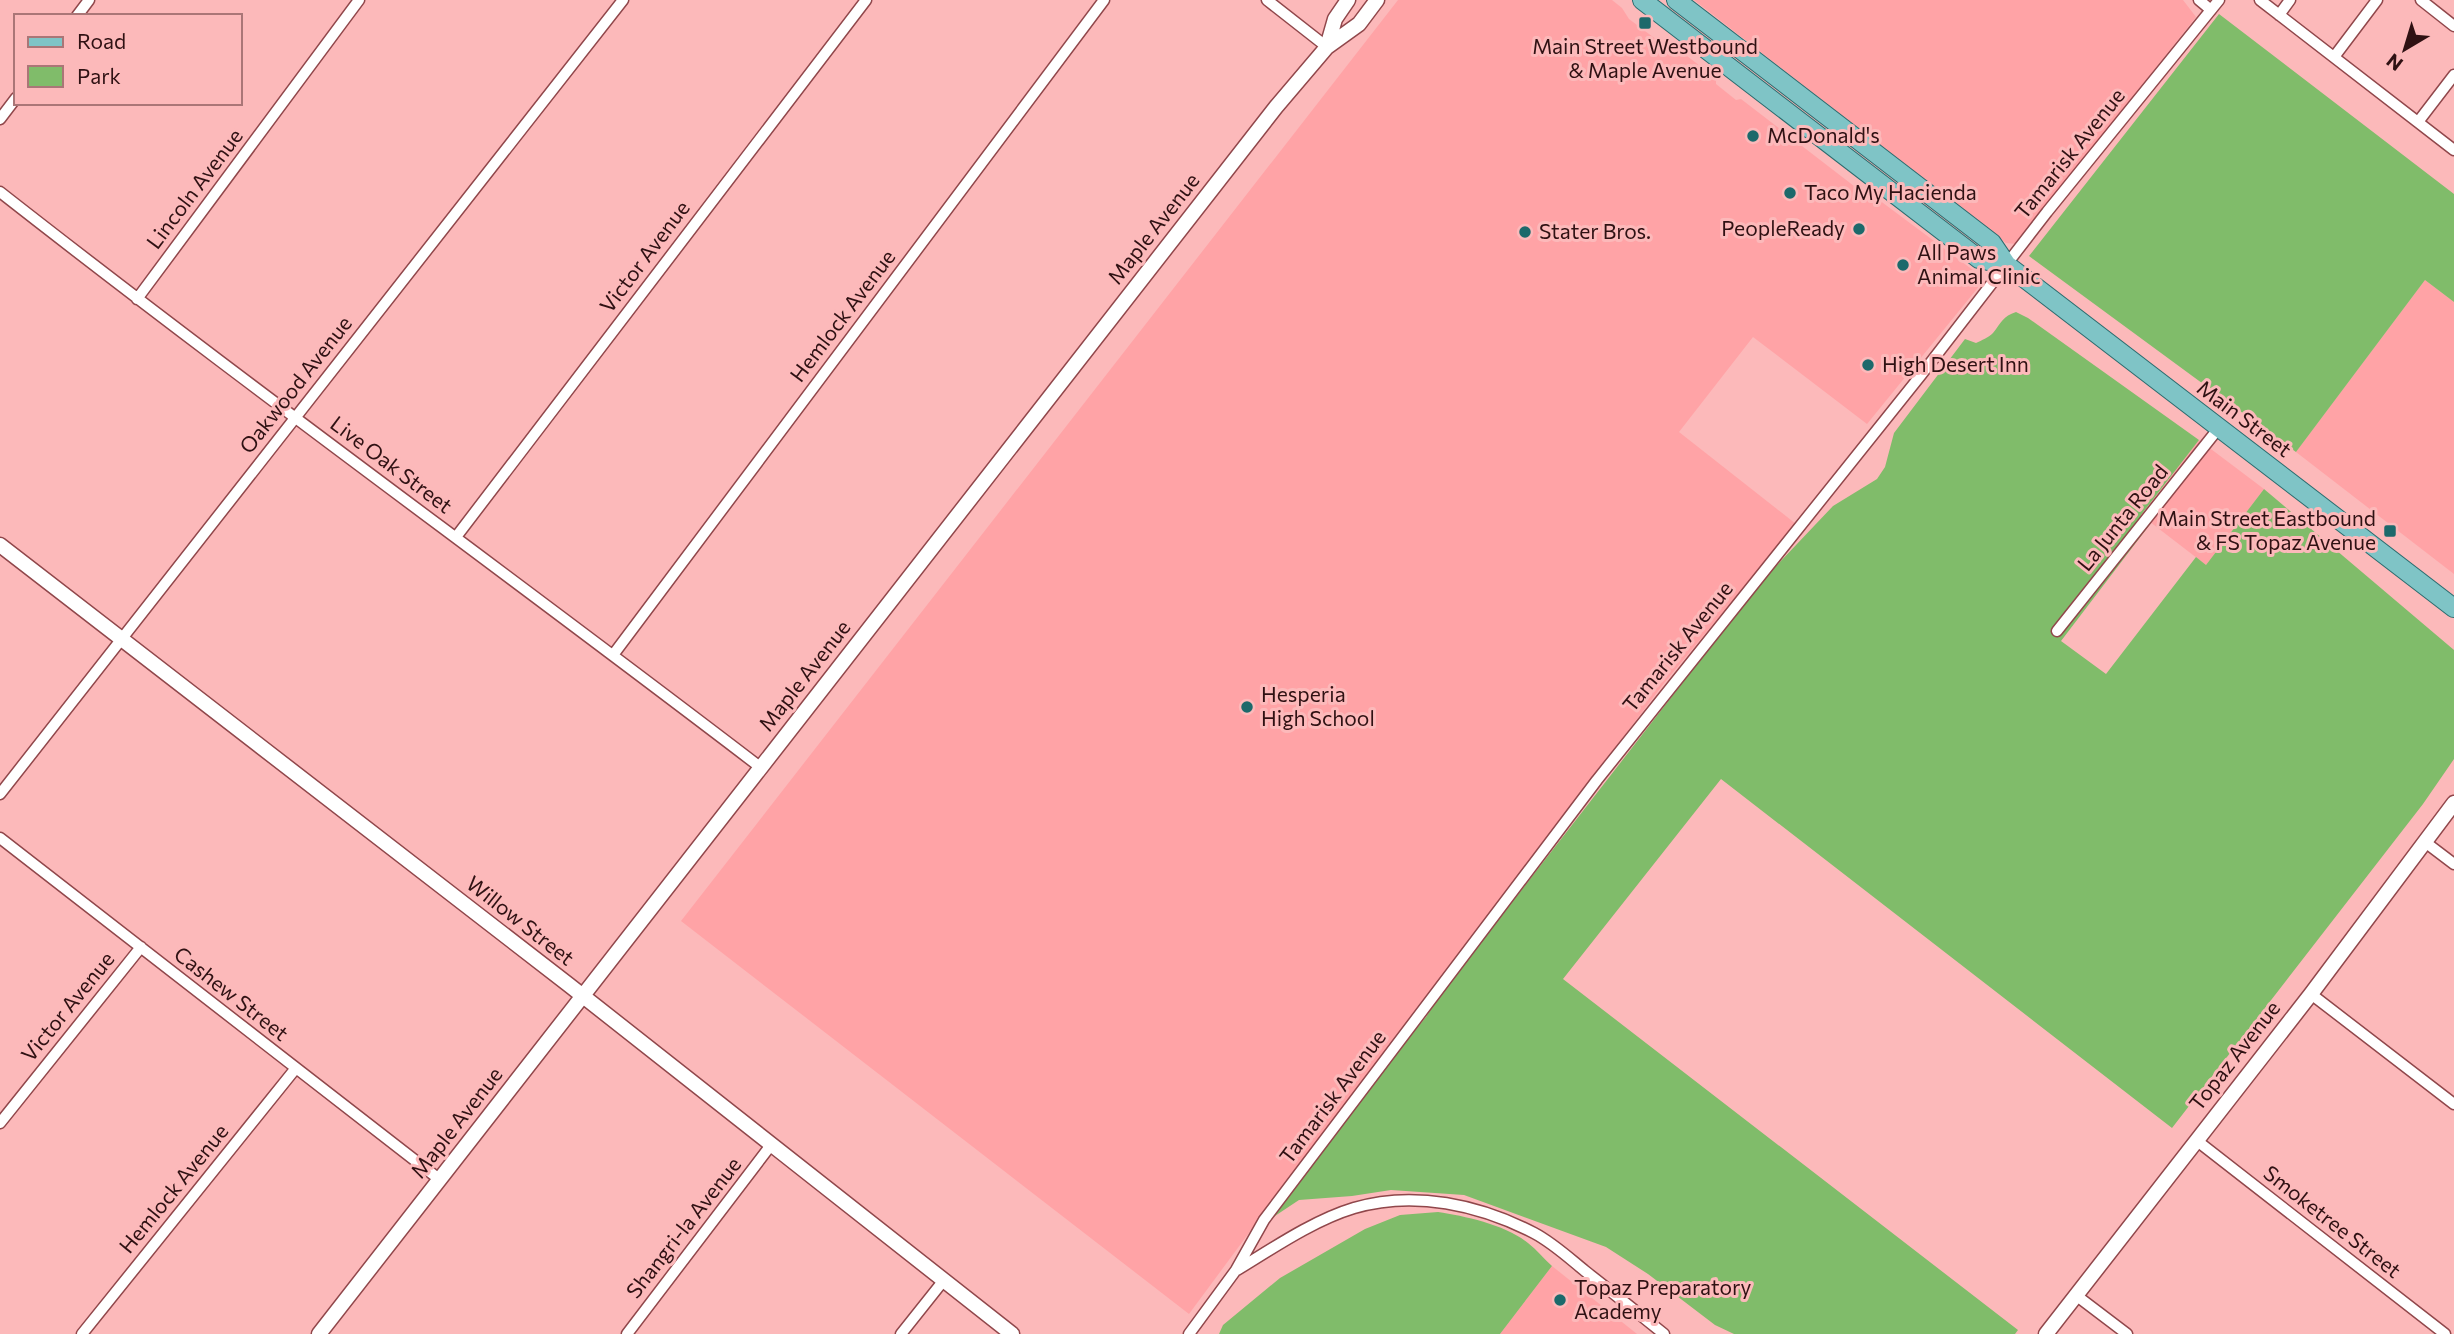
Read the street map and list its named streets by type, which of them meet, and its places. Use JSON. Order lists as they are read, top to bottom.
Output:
{
  "streets": {
    "main road": ["Main Street"],
    "street": [
      "Tamarisk Avenue",
      "Lincoln Avenue",
      "Maple Avenue",
      "Victor Avenue",
      "Hemlock Avenue",
      "Oakwood Avenue",
      "Live Oak Street",
      "La Junta Road",
      "Willow Street",
      "Cashew Street",
      "Topaz Avenue",
      "Smoketree Street",
      "Shangri-la Avenue"
    ]
  },
  "crossings": [
    ["Tamarisk Avenue", "Main Street"],
    ["Lincoln Avenue", "Live Oak Street"],
    ["Maple Avenue", "Live Oak Street"],
    ["Maple Avenue", "Willow Street"],
    ["Maple Avenue", "Cashew Street"],
    ["Victor Avenue", "Live Oak Street"],
    ["Victor Avenue", "Cashew Street"],
    ["Hemlock Avenue", "Live Oak Street"],
    ["Hemlock Avenue", "Cashew Street"],
    ["Oakwood Avenue", "Live Oak Street"],
    ["Oakwood Avenue", "Willow Street"],
    ["Main Street", "La Junta Road"],
    ["Willow Street", "Shangri-la Avenue"],
    ["Topaz Avenue", "Smoketree Street"]
  ],
  "places": {
    "transit": ["Main Street Westbound & Maple Avenue", "Main Street Eastbound & FS Topaz Avenue"],
    "other": [
      "McDonald's",
      "Taco My Hacienda",
      "PeopleReady",
      "Stater Bros.",
      "All Paws Animal Clinic",
      "High Desert Inn",
      "Hesperia High School",
      "Topaz Preparatory Academy"
    ]
  },
  "legend": ["Road", "Park"],
  "north": "bottom left"
}
